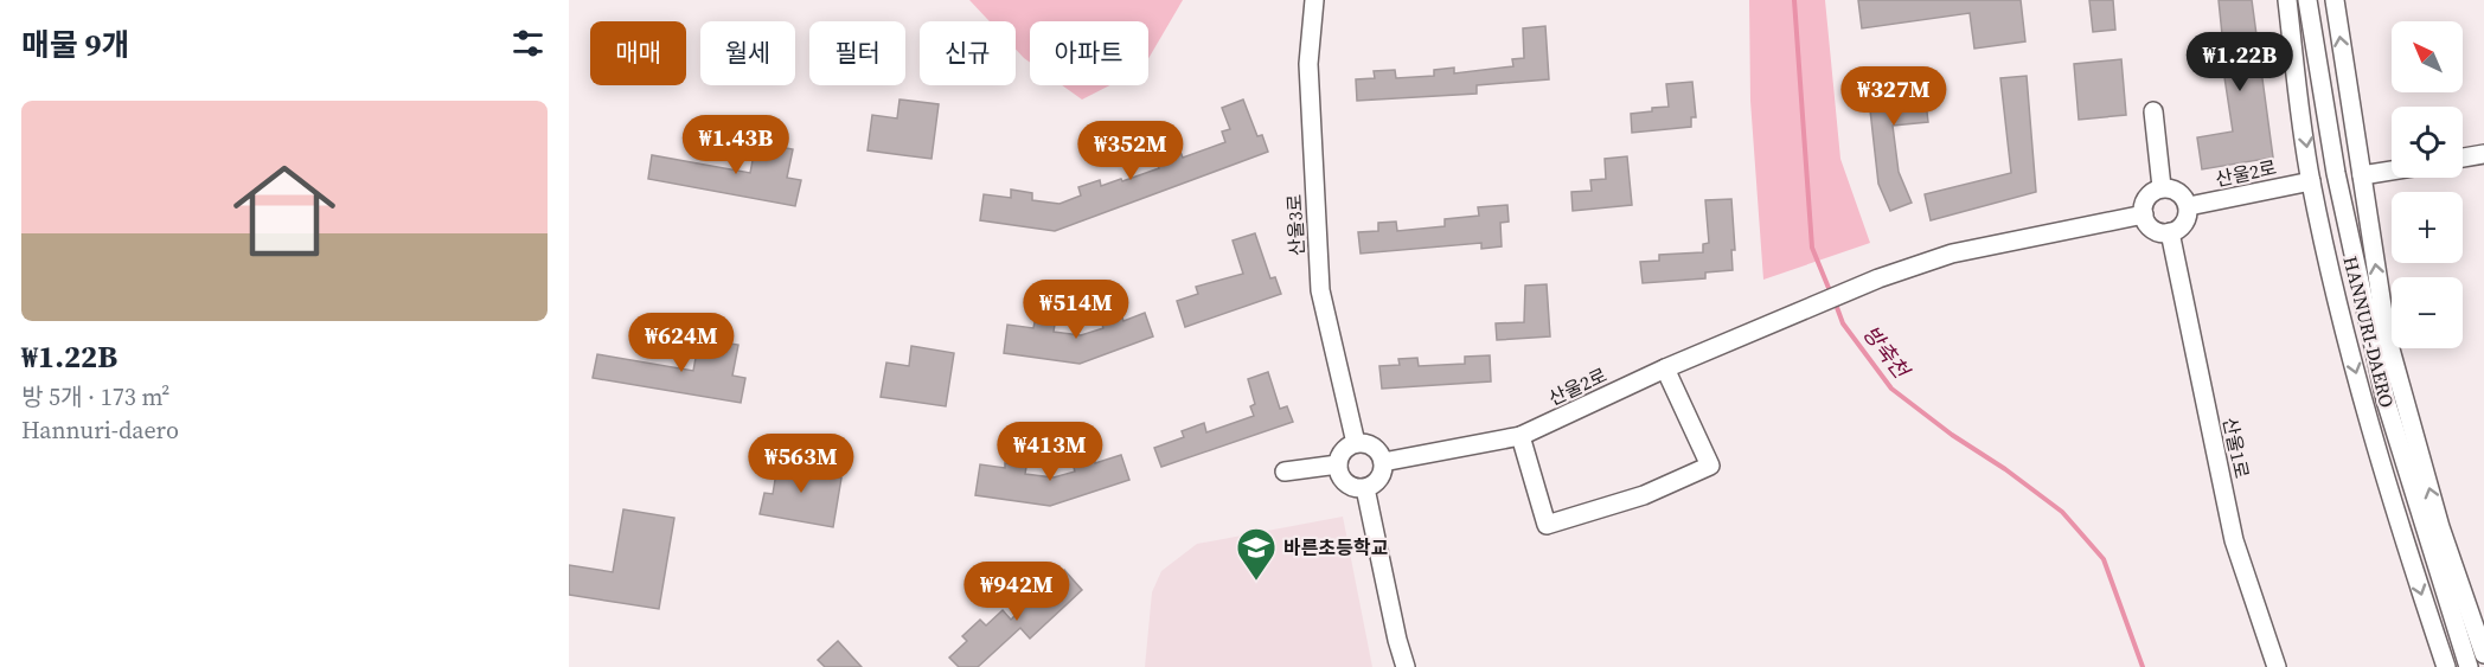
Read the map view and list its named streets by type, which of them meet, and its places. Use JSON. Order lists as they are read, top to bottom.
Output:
{
  "streets": {
    "street": [
      "산울2로",
      "산울3로",
      "HANNURI-DAERO",
      "산울1로"
    ]
  },
  "crossings": [
    ["산울2로", "산울3로"],
    ["산울2로", "HANNURI-DAERO"],
    ["산울2로", "산울1로"]
  ],
  "water": ["방축천"],
  "places": {
    "school or university": ["바른초등학교"]
  },
  "north": "top left",
  "page": {
    "heading": "매물 9개",
    "map_buttons": ["+", "−"],
    "chip": [
      "매매",
      "월세",
      "필터",
      "신규",
      "아파트"
    ],
    "price": [
      "₩1.22B",
      "₩327M",
      "₩1.43B",
      "₩352M",
      "₩514M",
      "₩624M",
      "₩413M",
      "₩563M",
      "₩942M"
    ],
    "list": [
      {
        "name": "₩1.22B",
        "note": "방 5개 · 173 m² · Hannuri-daero"
      }
    ]
  }
}
